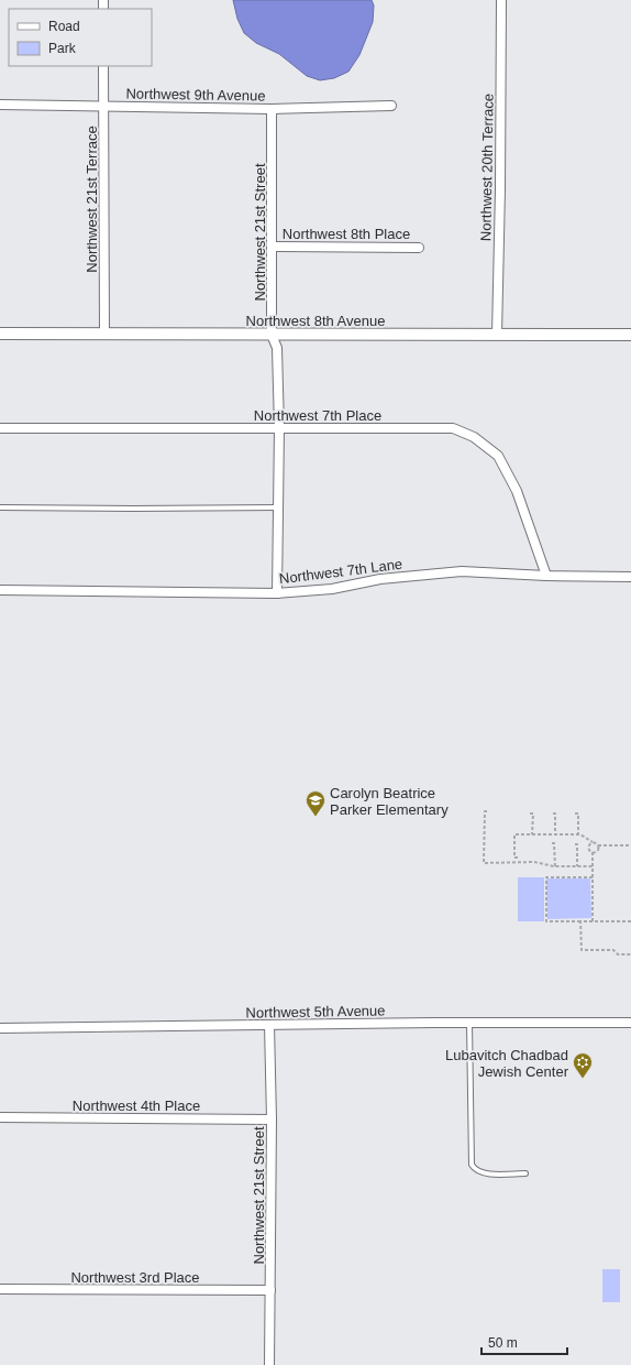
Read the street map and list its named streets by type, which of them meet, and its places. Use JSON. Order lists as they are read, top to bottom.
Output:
{
  "streets": {
    "street": [
      "Northwest 9th Avenue",
      "Northwest 20th Terrace",
      "Northwest 21st Terrace",
      "Northwest 21st Street",
      "Northwest 8th Place",
      "Northwest 8th Avenue",
      "Northwest 7th Place",
      "Northwest 7th Lane",
      "Northwest 5th Avenue",
      "Northwest 4th Place",
      "Northwest 3rd Place"
    ]
  },
  "crossings": [
    ["Northwest 9th Avenue", "Northwest 21st Terrace"],
    ["Northwest 9th Avenue", "Northwest 21st Street"],
    ["Northwest 20th Terrace", "Northwest 8th Avenue"],
    ["Northwest 21st Terrace", "Northwest 8th Avenue"],
    ["Northwest 21st Street", "Northwest 8th Place"],
    ["Northwest 21st Street", "Northwest 8th Avenue"],
    ["Northwest 21st Street", "Northwest 7th Place"],
    ["Northwest 21st Street", "Northwest 7th Lane"],
    ["Northwest 21st Street", "Northwest 5th Avenue"],
    ["Northwest 21st Street", "Northwest 4th Place"],
    ["Northwest 21st Street", "Northwest 3rd Place"],
    ["Northwest 7th Place", "Northwest 7th Lane"]
  ],
  "places": {
    "school or university": ["Carolyn Beatrice Parker Elementary"],
    "synagogue": ["Lubavitch Chadbad Jewish Center"]
  },
  "legend": ["Road", "Park"],
  "scale_bar": "50 m"
}
